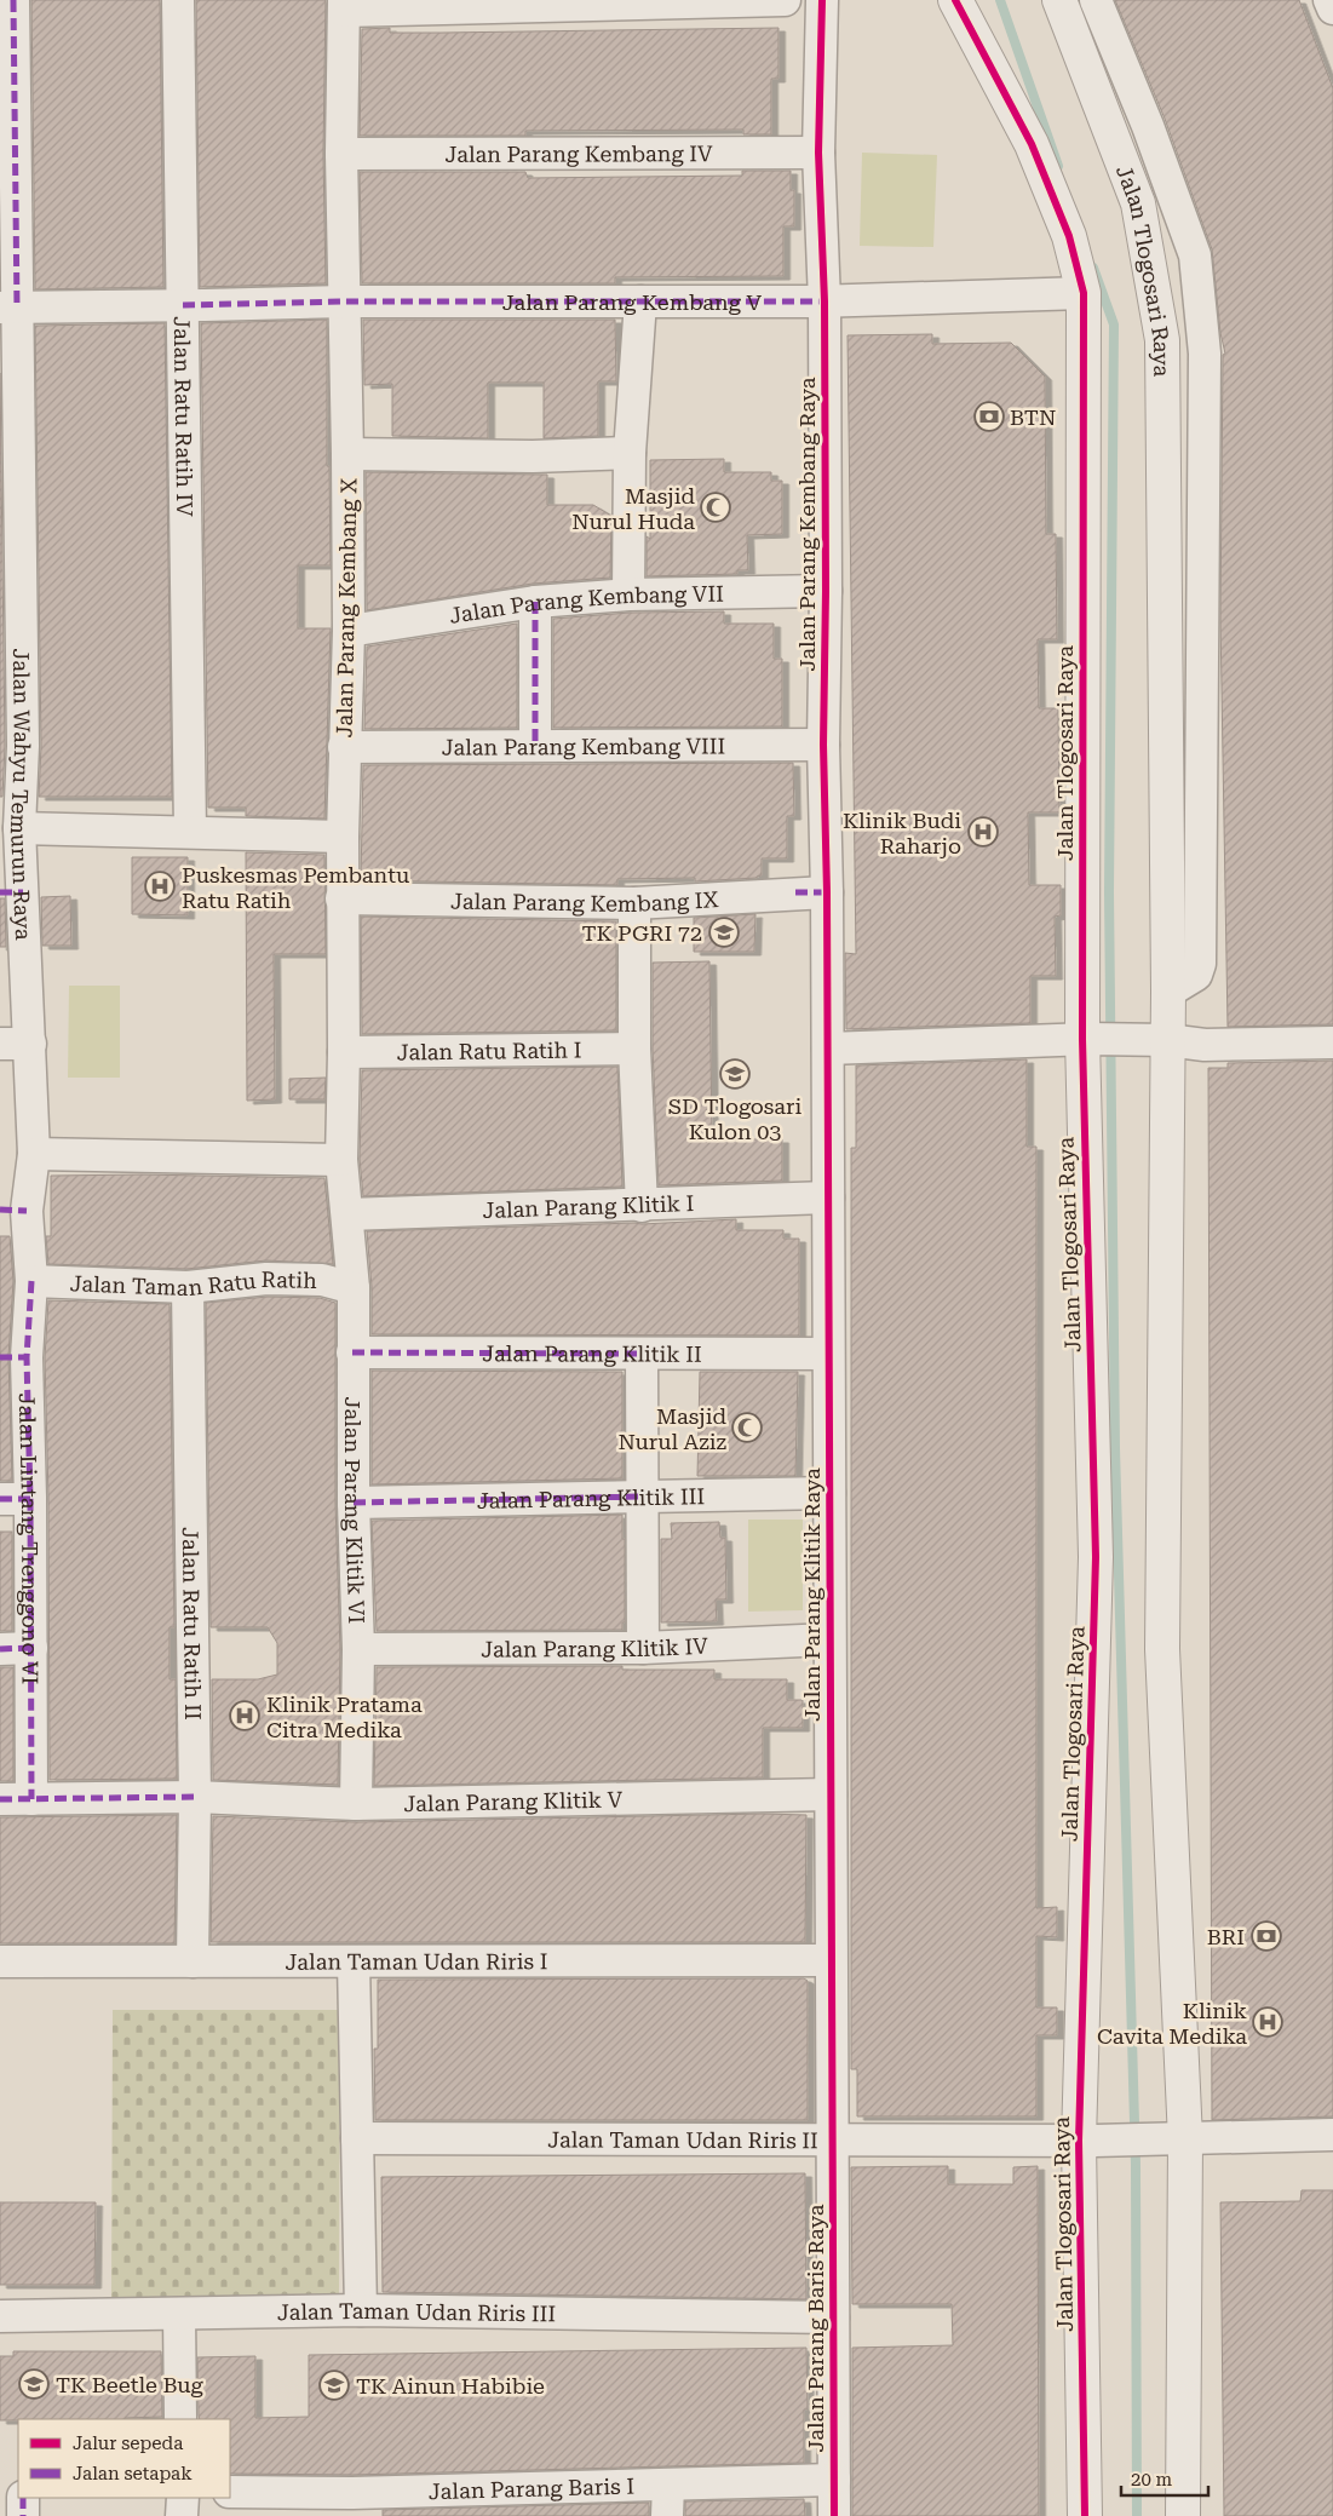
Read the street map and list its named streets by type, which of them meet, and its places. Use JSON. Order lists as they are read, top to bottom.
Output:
{
  "streets": {
    "street": [
      "Jalan Parang Kembang IV",
      "Jalan Tlogosari Raya",
      "Jalan Parang Kembang V",
      "Jalan Ratu Ratih IV",
      "Jalan Parang Kembang Raya",
      "Jalan Parang Kembang VII",
      "Jalan Parang Kembang X",
      "Jalan Parang Kembang VIII",
      "Jalan Wahyu Temurun Raya",
      "Jalan Parang Kembang IX",
      "Jalan Ratu Ratih I",
      "Jalan Parang Klitik I",
      "Jalan Taman Ratu Ratih",
      "Jalan Parang Klitik II",
      "Jalan Parang Klitik III",
      "Jalan Parang Klitik VI",
      "Jalan Lintang Trenggono VI",
      "Jalan Parang Klitik Raya",
      "Jalan Ratu Ratih II",
      "Jalan Parang Klitik IV",
      "Jalan Parang Klitik V",
      "Jalan Taman Udan Riris I",
      "Jalan Taman Udan Riris II",
      "Jalan Taman Udan Riris III",
      "Jalan Parang Baris Raya",
      "Jalan Parang Baris I"
    ]
  },
  "crossings": [
    ["Jalan Parang Kembang IV", "Jalan Parang Kembang Raya"],
    ["Jalan Parang Kembang IV", "Jalan Parang Kembang X"],
    ["Jalan Tlogosari Raya", "Jalan Parang Kembang V"],
    ["Jalan Tlogosari Raya", "Jalan Taman Udan Riris II"],
    ["Jalan Parang Kembang V", "Jalan Ratu Ratih IV"],
    ["Jalan Parang Kembang V", "Jalan Parang Kembang Raya"],
    ["Jalan Parang Kembang V", "Jalan Parang Kembang X"],
    ["Jalan Parang Kembang V", "Jalan Wahyu Temurun Raya"],
    ["Jalan Parang Kembang Raya", "Jalan Parang Kembang VII"],
    ["Jalan Parang Kembang Raya", "Jalan Parang Kembang VIII"],
    ["Jalan Parang Kembang Raya", "Jalan Parang Kembang IX"],
    ["Jalan Parang Kembang Raya", "Jalan Parang Klitik Raya"],
    ["Jalan Parang Kembang VII", "Jalan Parang Kembang X"],
    ["Jalan Parang Kembang X", "Jalan Parang Kembang VIII"],
    ["Jalan Parang Kembang X", "Jalan Parang Kembang IX"],
    ["Jalan Parang Kembang X", "Jalan Ratu Ratih I"],
    ["Jalan Parang Kembang X", "Jalan Parang Klitik I"],
    ["Jalan Parang Kembang X", "Jalan Parang Klitik VI"],
    ["Jalan Wahyu Temurun Raya", "Jalan Taman Ratu Ratih"],
    ["Jalan Wahyu Temurun Raya", "Jalan Lintang Trenggono VI"],
    ["Jalan Parang Klitik I", "Jalan Parang Klitik VI"],
    ["Jalan Parang Klitik I", "Jalan Parang Klitik Raya"],
    ["Jalan Taman Ratu Ratih", "Jalan Parang Klitik VI"],
    ["Jalan Taman Ratu Ratih", "Jalan Lintang Trenggono VI"],
    ["Jalan Taman Ratu Ratih", "Jalan Ratu Ratih II"],
    ["Jalan Parang Klitik II", "Jalan Parang Klitik VI"],
    ["Jalan Parang Klitik II", "Jalan Parang Klitik Raya"],
    ["Jalan Parang Klitik III", "Jalan Parang Klitik VI"],
    ["Jalan Parang Klitik III", "Jalan Parang Klitik Raya"],
    ["Jalan Parang Klitik VI", "Jalan Parang Klitik IV"],
    ["Jalan Parang Klitik VI", "Jalan Parang Klitik V"],
    ["Jalan Lintang Trenggono VI", "Jalan Parang Klitik V"],
    ["Jalan Parang Klitik Raya", "Jalan Parang Klitik IV"],
    ["Jalan Parang Klitik Raya", "Jalan Parang Klitik V"],
    ["Jalan Parang Klitik Raya", "Jalan Taman Udan Riris I"],
    ["Jalan Parang Klitik Raya", "Jalan Taman Udan Riris II"],
    ["Jalan Parang Klitik Raya", "Jalan Parang Baris Raya"],
    ["Jalan Ratu Ratih II", "Jalan Parang Klitik V"],
    ["Jalan Ratu Ratih II", "Jalan Taman Udan Riris I"],
    ["Jalan Taman Udan Riris II", "Jalan Parang Baris Raya"],
    ["Jalan Taman Udan Riris III", "Jalan Parang Baris Raya"],
    ["Jalan Parang Baris Raya", "Jalan Parang Baris I"]
  ],
  "places": {
    "bank": ["BTN", "BRI"],
    "mosque": ["Masjid Nurul Huda", "Masjid Nurul Aziz"],
    "hospital": [
      "Klinik Budi Raharjo",
      "Puskesmas Pembantu Ratu Ratih",
      "Klinik Pratama Citra Medika",
      "Klinik Cavita Medika"
    ],
    "school or university": [
      "TK PGRI 72",
      "SD Tlogosari Kulon 03",
      "TK Beetle Bug",
      "TK Ainun Habibie"
    ]
  },
  "legend": ["Jalur sepeda", "Jalan setapak"],
  "scale_bar": "20 m"
}
